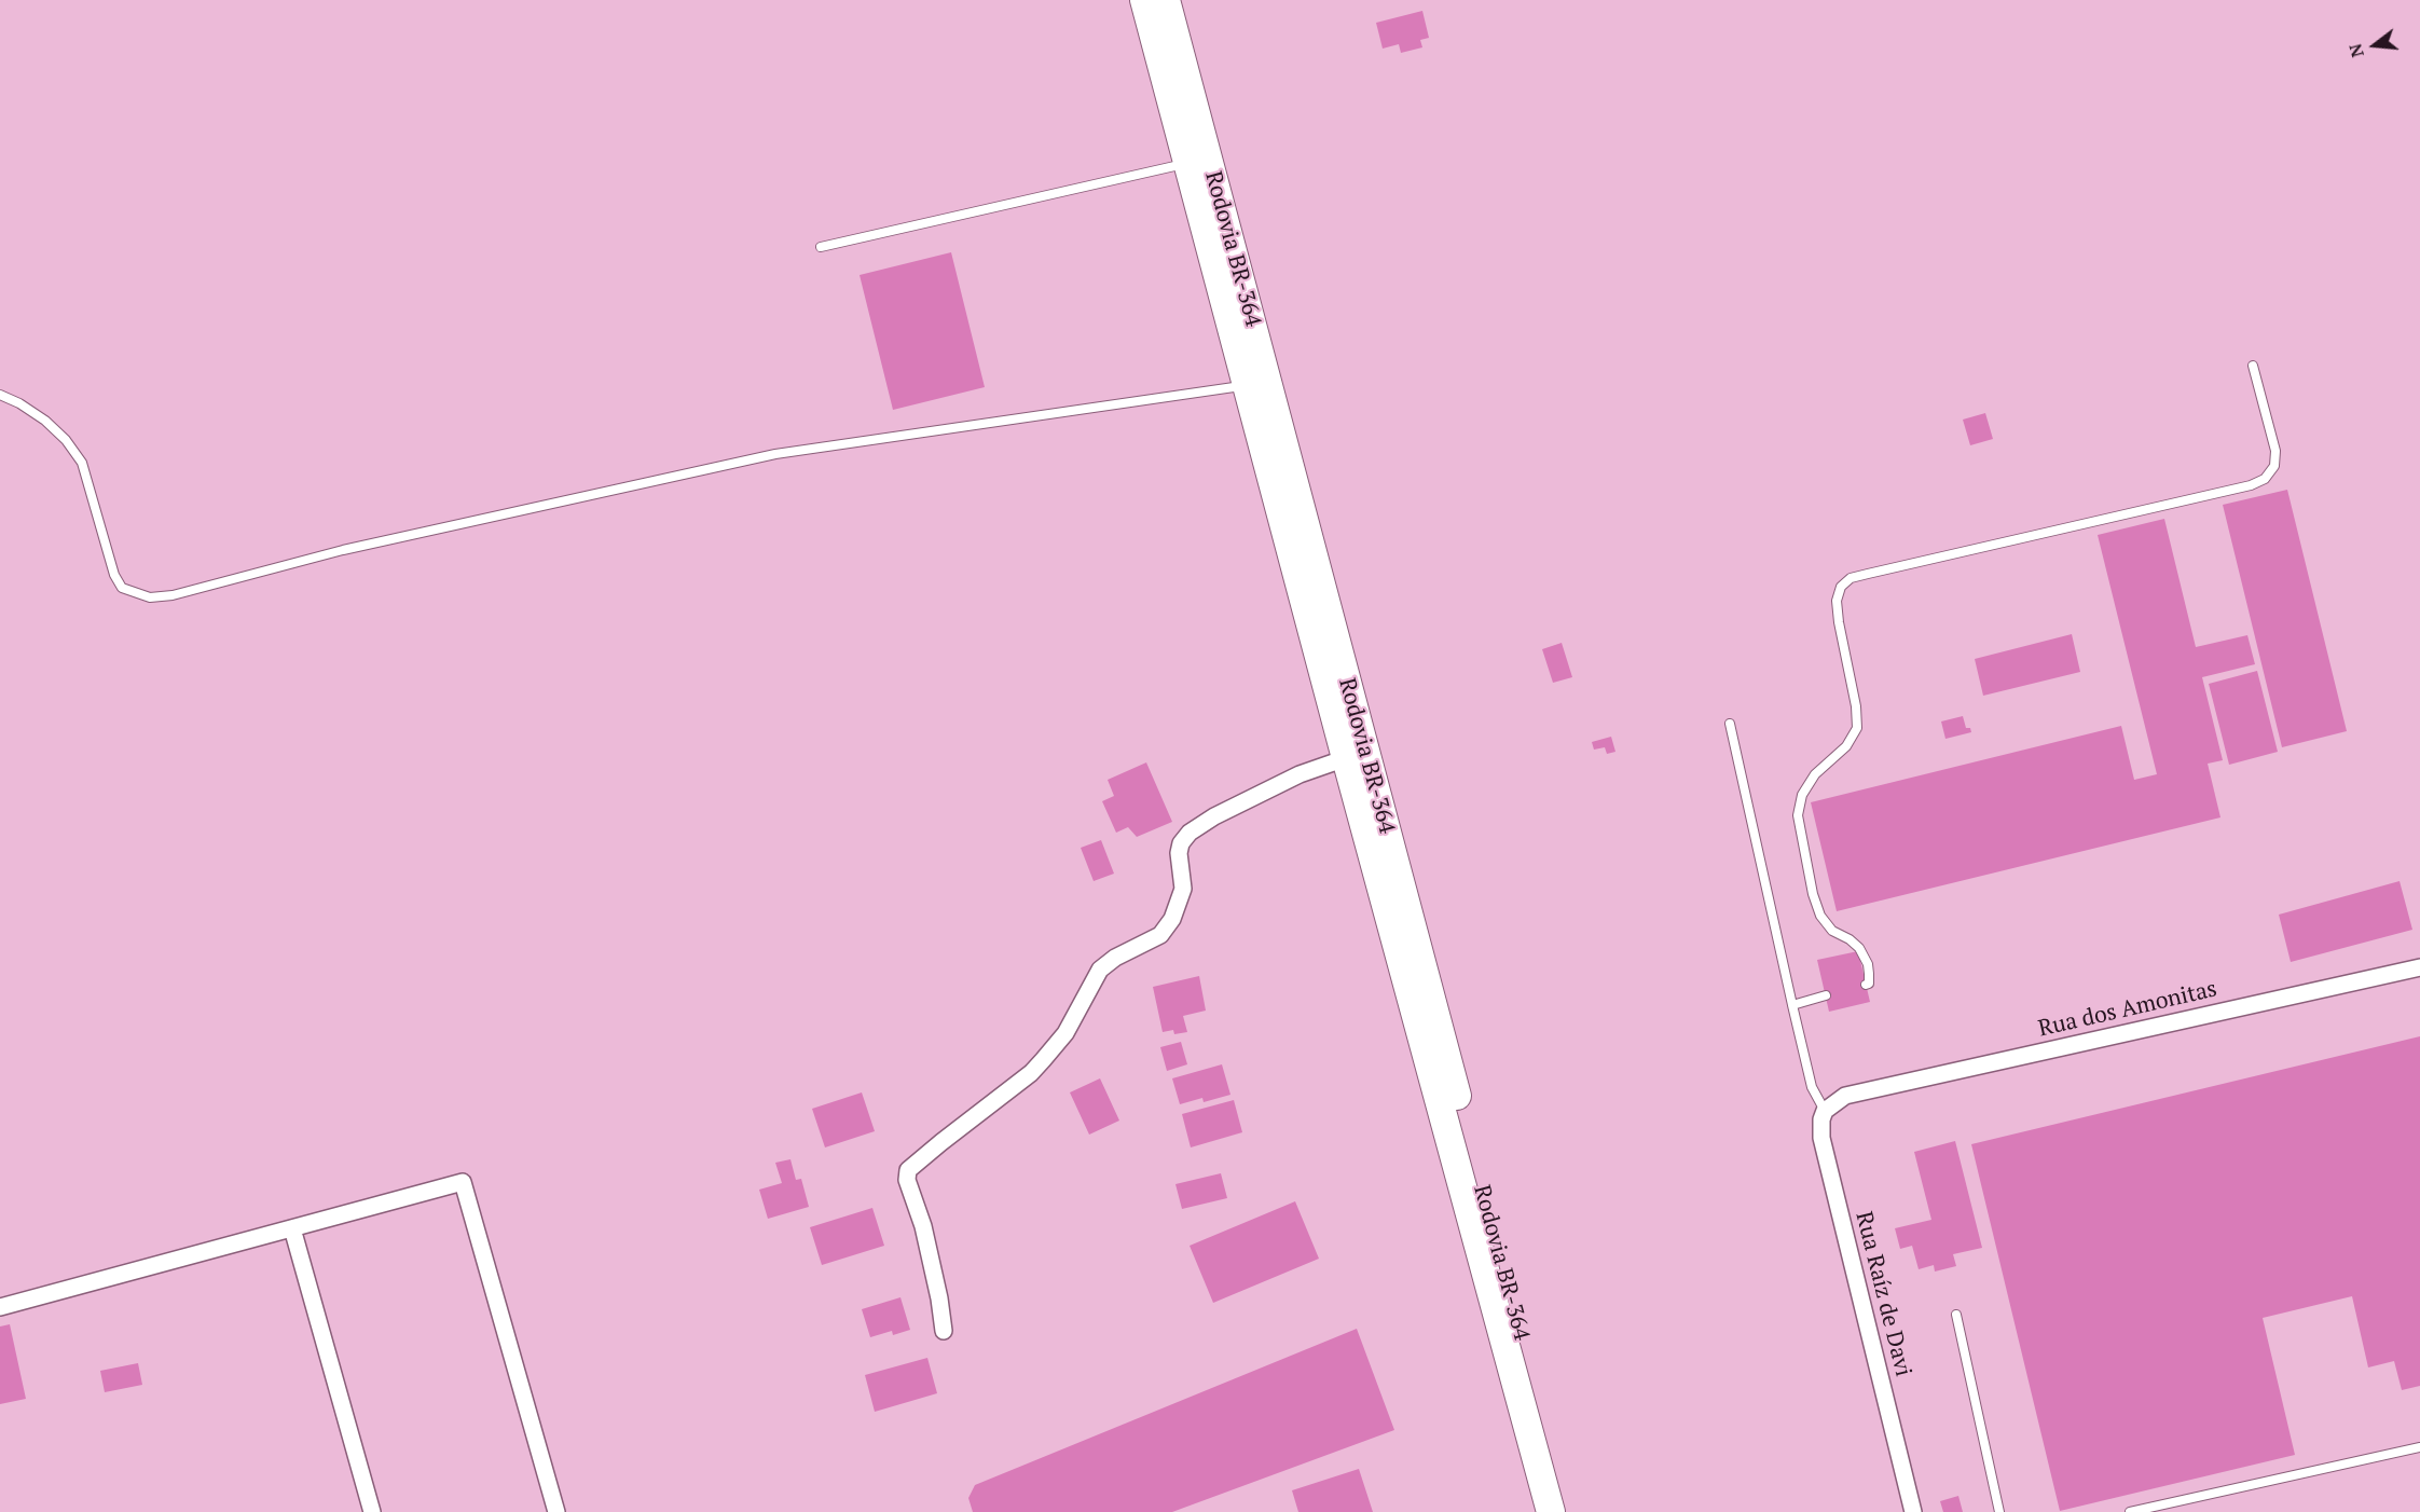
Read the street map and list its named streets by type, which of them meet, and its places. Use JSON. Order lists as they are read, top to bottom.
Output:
{
  "streets": {
    "highway": ["Rodovia BR-364"],
    "street": ["Rua dos Amonitas", "Rua Raíz de Davi"]
  },
  "crossings": [
    ["Rua dos Amonitas", "Rua Raíz de Davi"]
  ],
  "north": "left"
}
